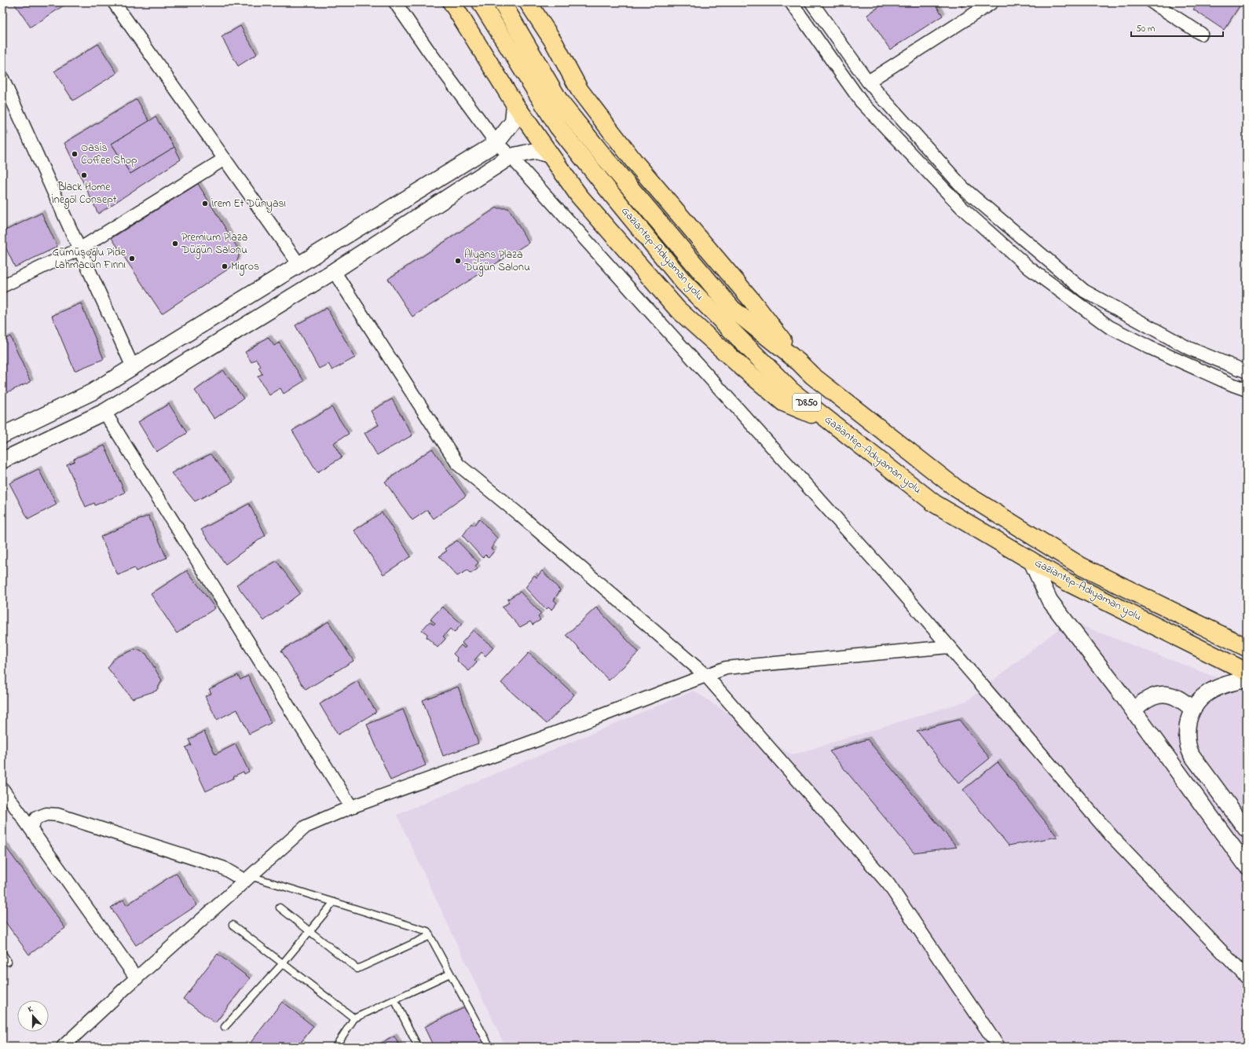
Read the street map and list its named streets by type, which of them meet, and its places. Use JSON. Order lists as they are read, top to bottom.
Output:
{
  "streets": {
    "highway": ["Gaziantep-Adıyaman yolu", "D850"]
  },
  "places": [
    "Oasis Coffee Shop",
    "Black Home İnegöl Consept",
    "İrem Et Dünyası",
    "Premium Plaza Düğün Salonu",
    "Gümüşoğlu Pide Lahmacun Fırını",
    "Alyans Plaza Düğün Salonu",
    "Migros"
  ],
  "scale_bar": "50 m",
  "north": "top"
}
